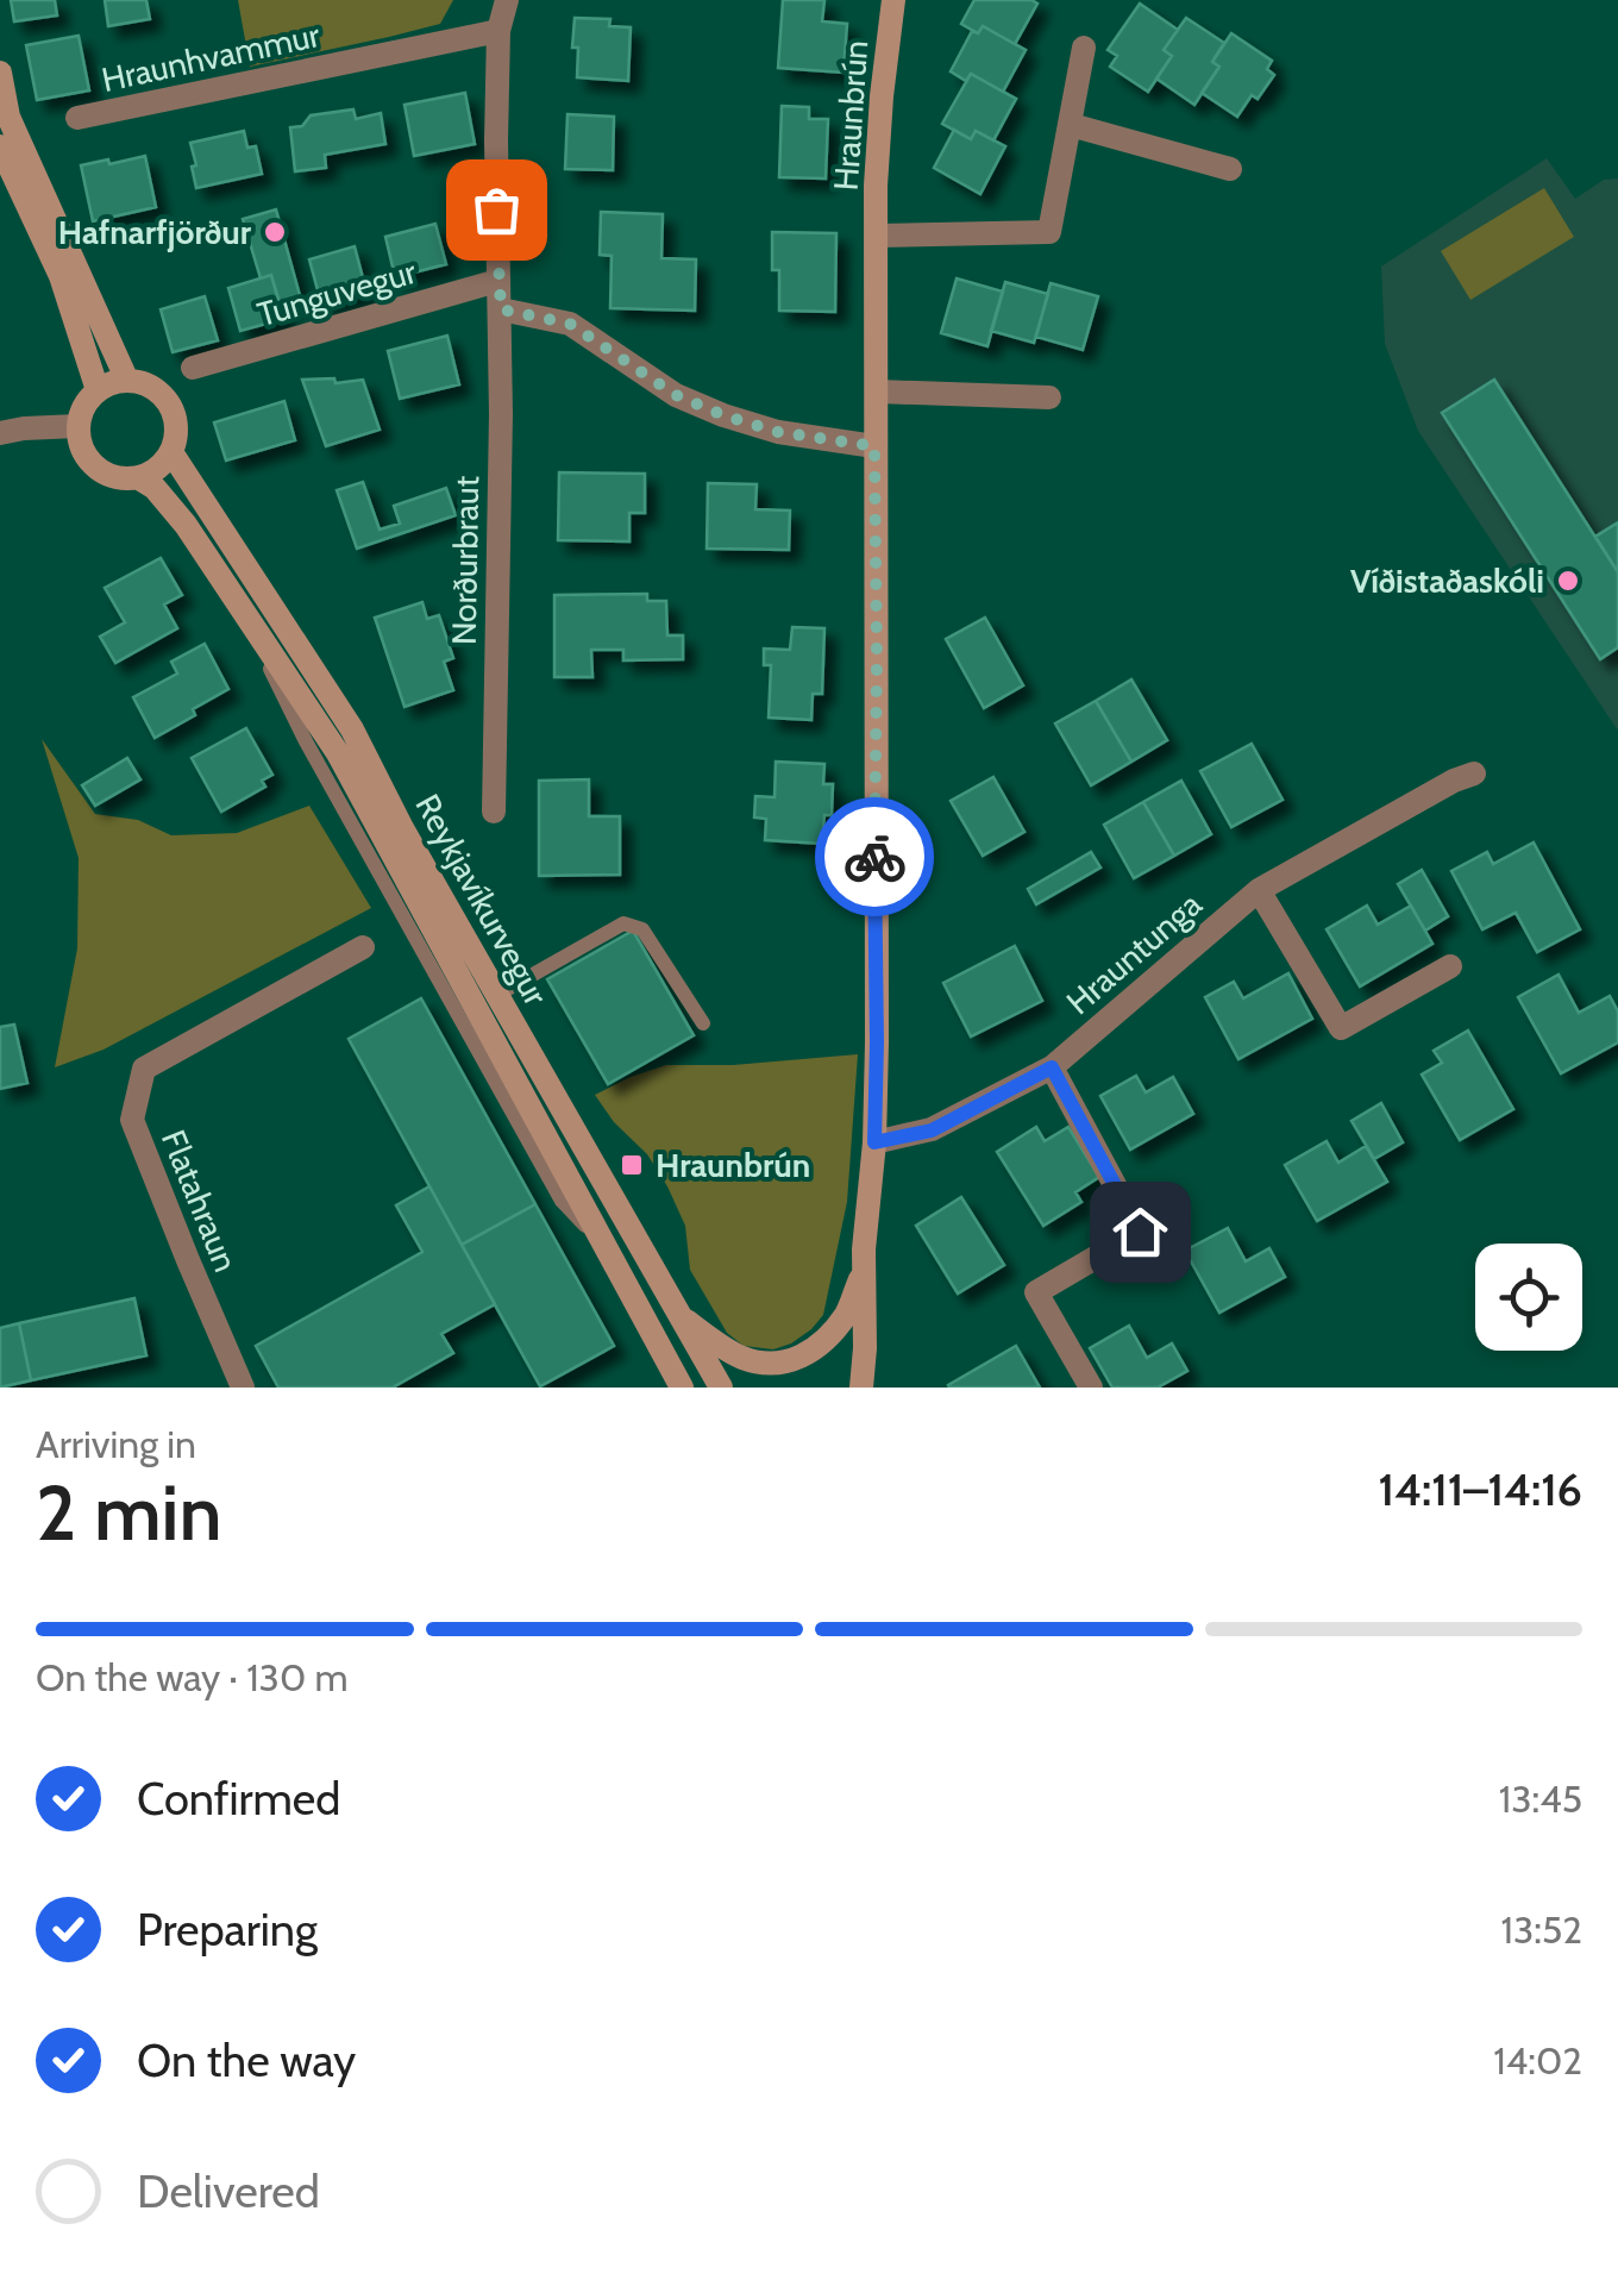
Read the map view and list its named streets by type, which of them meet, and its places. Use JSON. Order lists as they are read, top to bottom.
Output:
{
  "streets": {
    "main road": ["Hraunbrún", "Reykjavíkurvegur"],
    "street": [
      "Hraunhvammur",
      "Tunguvegur",
      "Norðurbraut",
      "Hrauntunga",
      "Flatahraun"
    ]
  },
  "crossings": [
    ["Hraunhvammur", "Norðurbraut"],
    ["Hraunbrún", "Hrauntunga"],
    ["Tunguvegur", "Norðurbraut"]
  ],
  "places": {
    "other": ["Hafnarfjörður", "Víðistaðaskóli"],
    "transit": ["Hraunbrún"]
  },
  "page": {
    "heading": ["2 min", "Arriving in", "14:11–14:16"],
    "bar": "On the way · 130 m",
    "list": [
      ["Confirmed", "13:45"],
      ["Preparing", "13:52"],
      ["On the way", "14:02"],
      "Delivered"
    ]
  }
}
